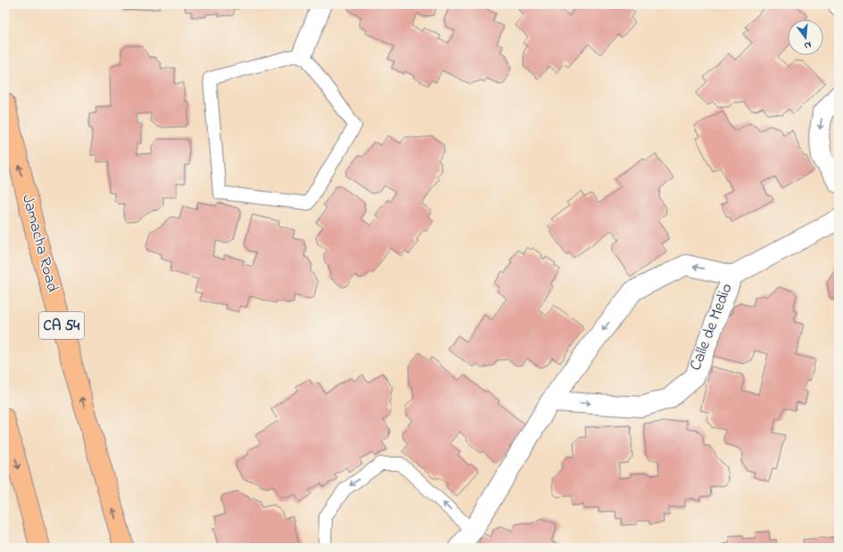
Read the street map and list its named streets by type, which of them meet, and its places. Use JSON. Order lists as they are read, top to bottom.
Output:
{
  "streets": {
    "main road": ["Jamacha Road", "CA 54"],
    "street": ["Calle de Medio"]
  },
  "one_way": ["Jamacha Road"],
  "north": "bottom"
}
